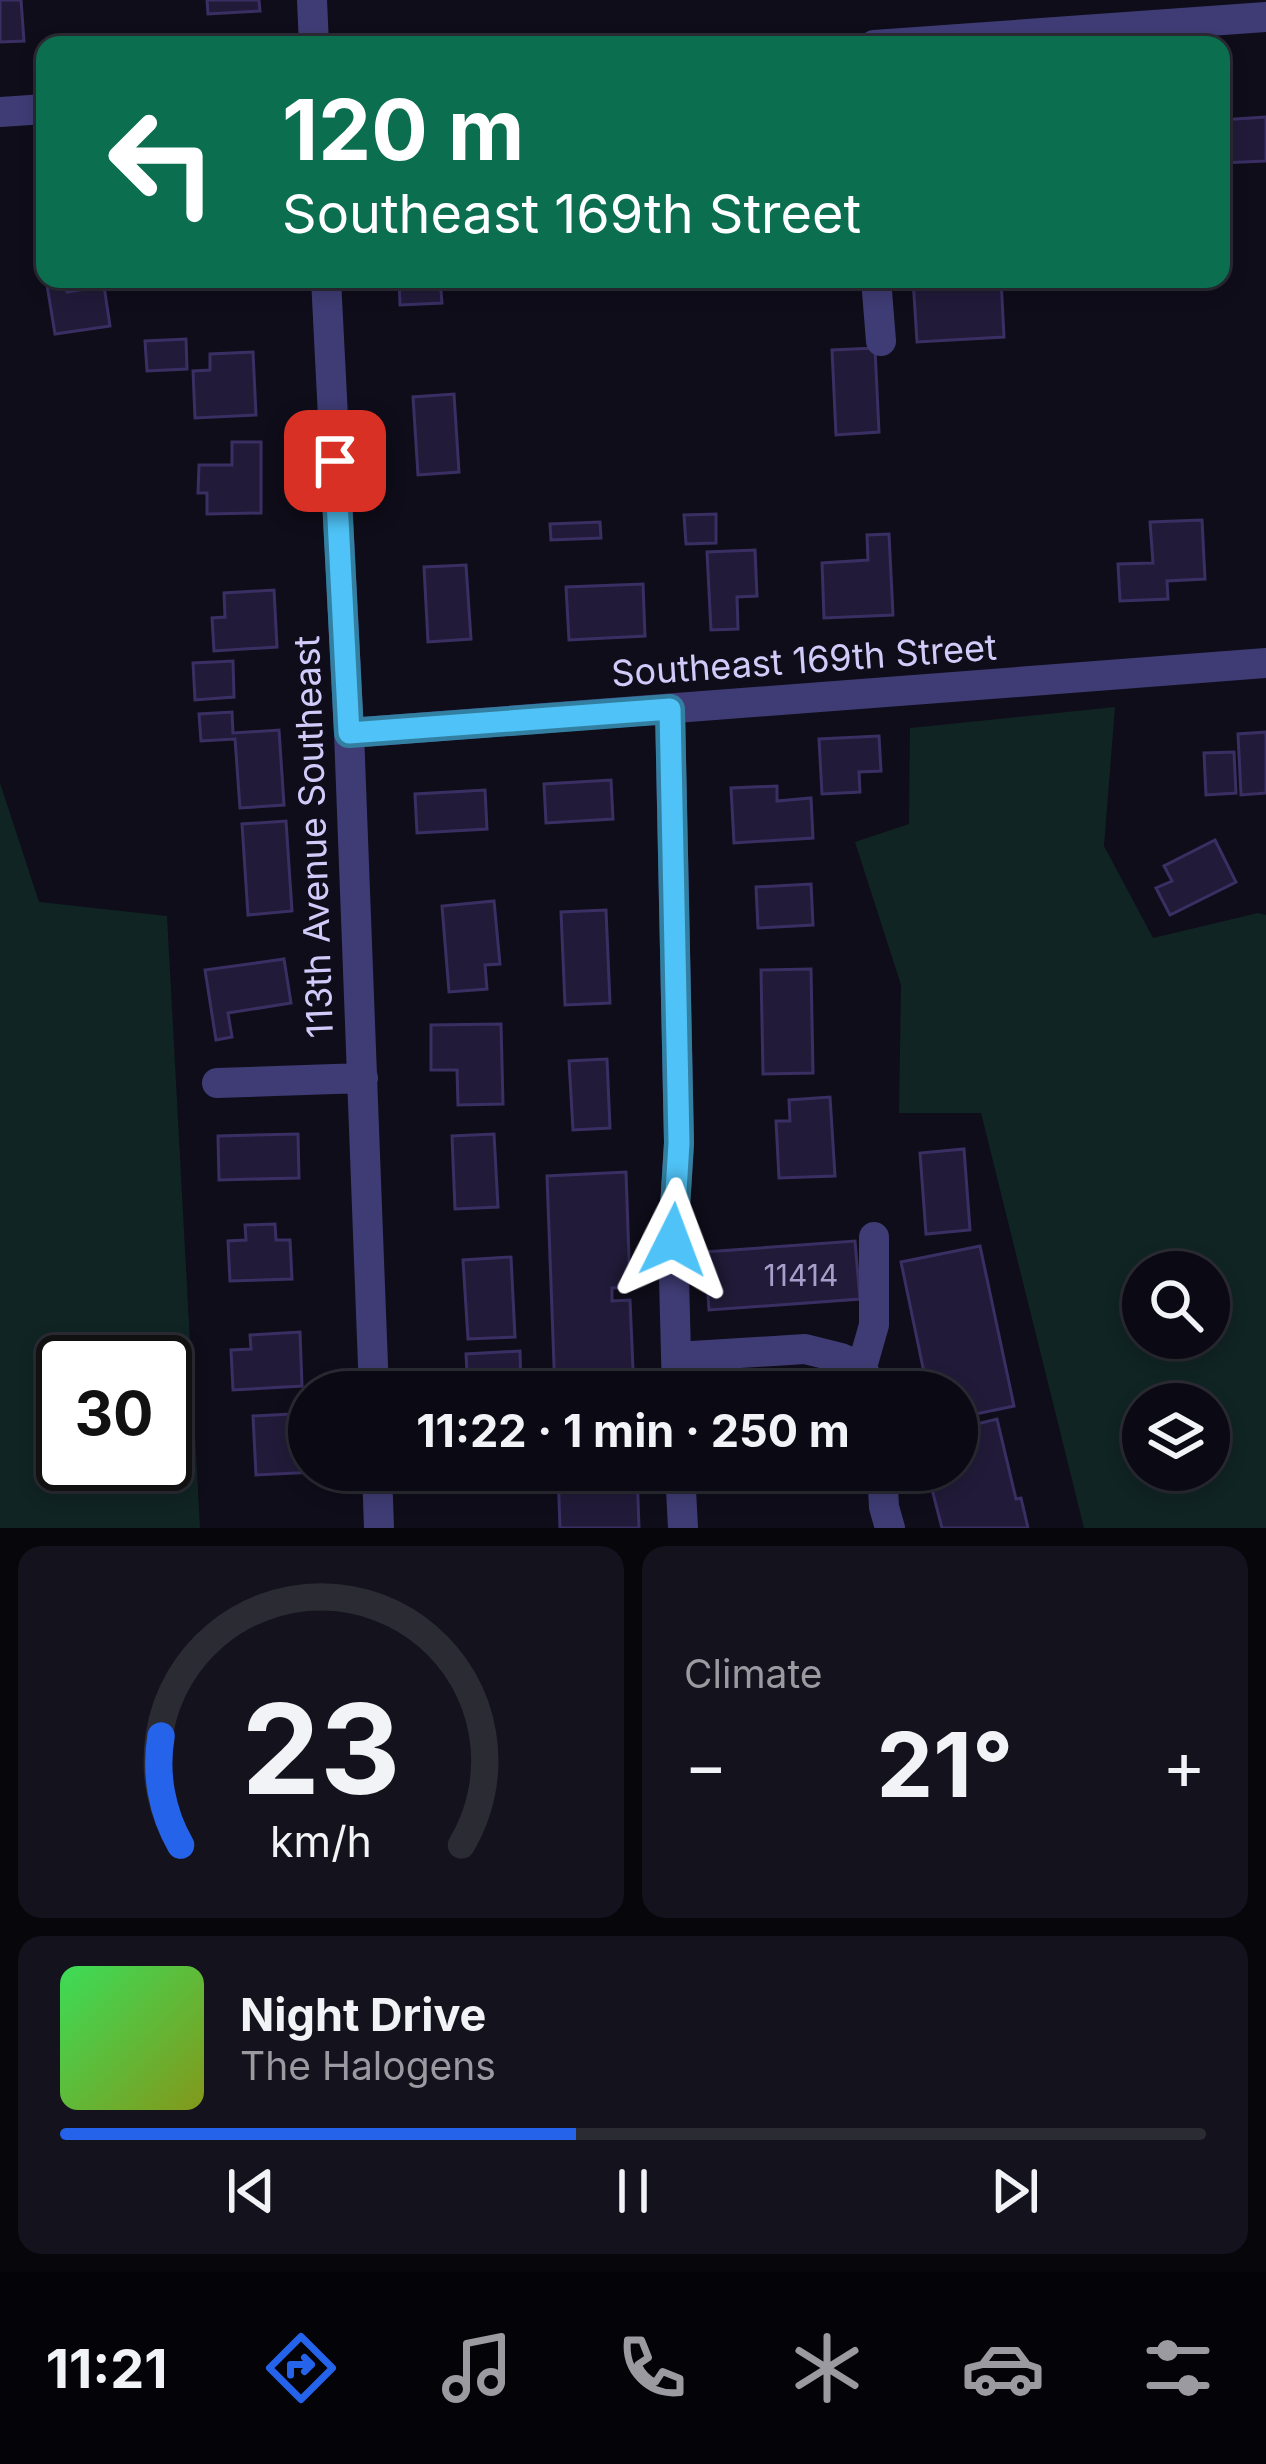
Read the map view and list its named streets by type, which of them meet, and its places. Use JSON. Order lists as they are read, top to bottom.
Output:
{
  "streets": {
    "street": ["Southeast 169th Street", "113th Avenue Southeast"]
  },
  "crossings": [
    ["Southeast 169th Street", "113th Avenue Southeast"]
  ],
  "house_numbers": ["11414"],
  "page": {
    "turn": ["120 m", "Southeast 169th Street"],
    "limit": "30",
    "trip": "11:22 · 1 min · 250 m",
    "tile": "Climate",
    "heat": ["−", "21°", "+"],
    "song": ["Night Drive", "The Halogens"],
    "tabs": "11:21",
    "gauge": ["23", "km/h"]
  }
}
